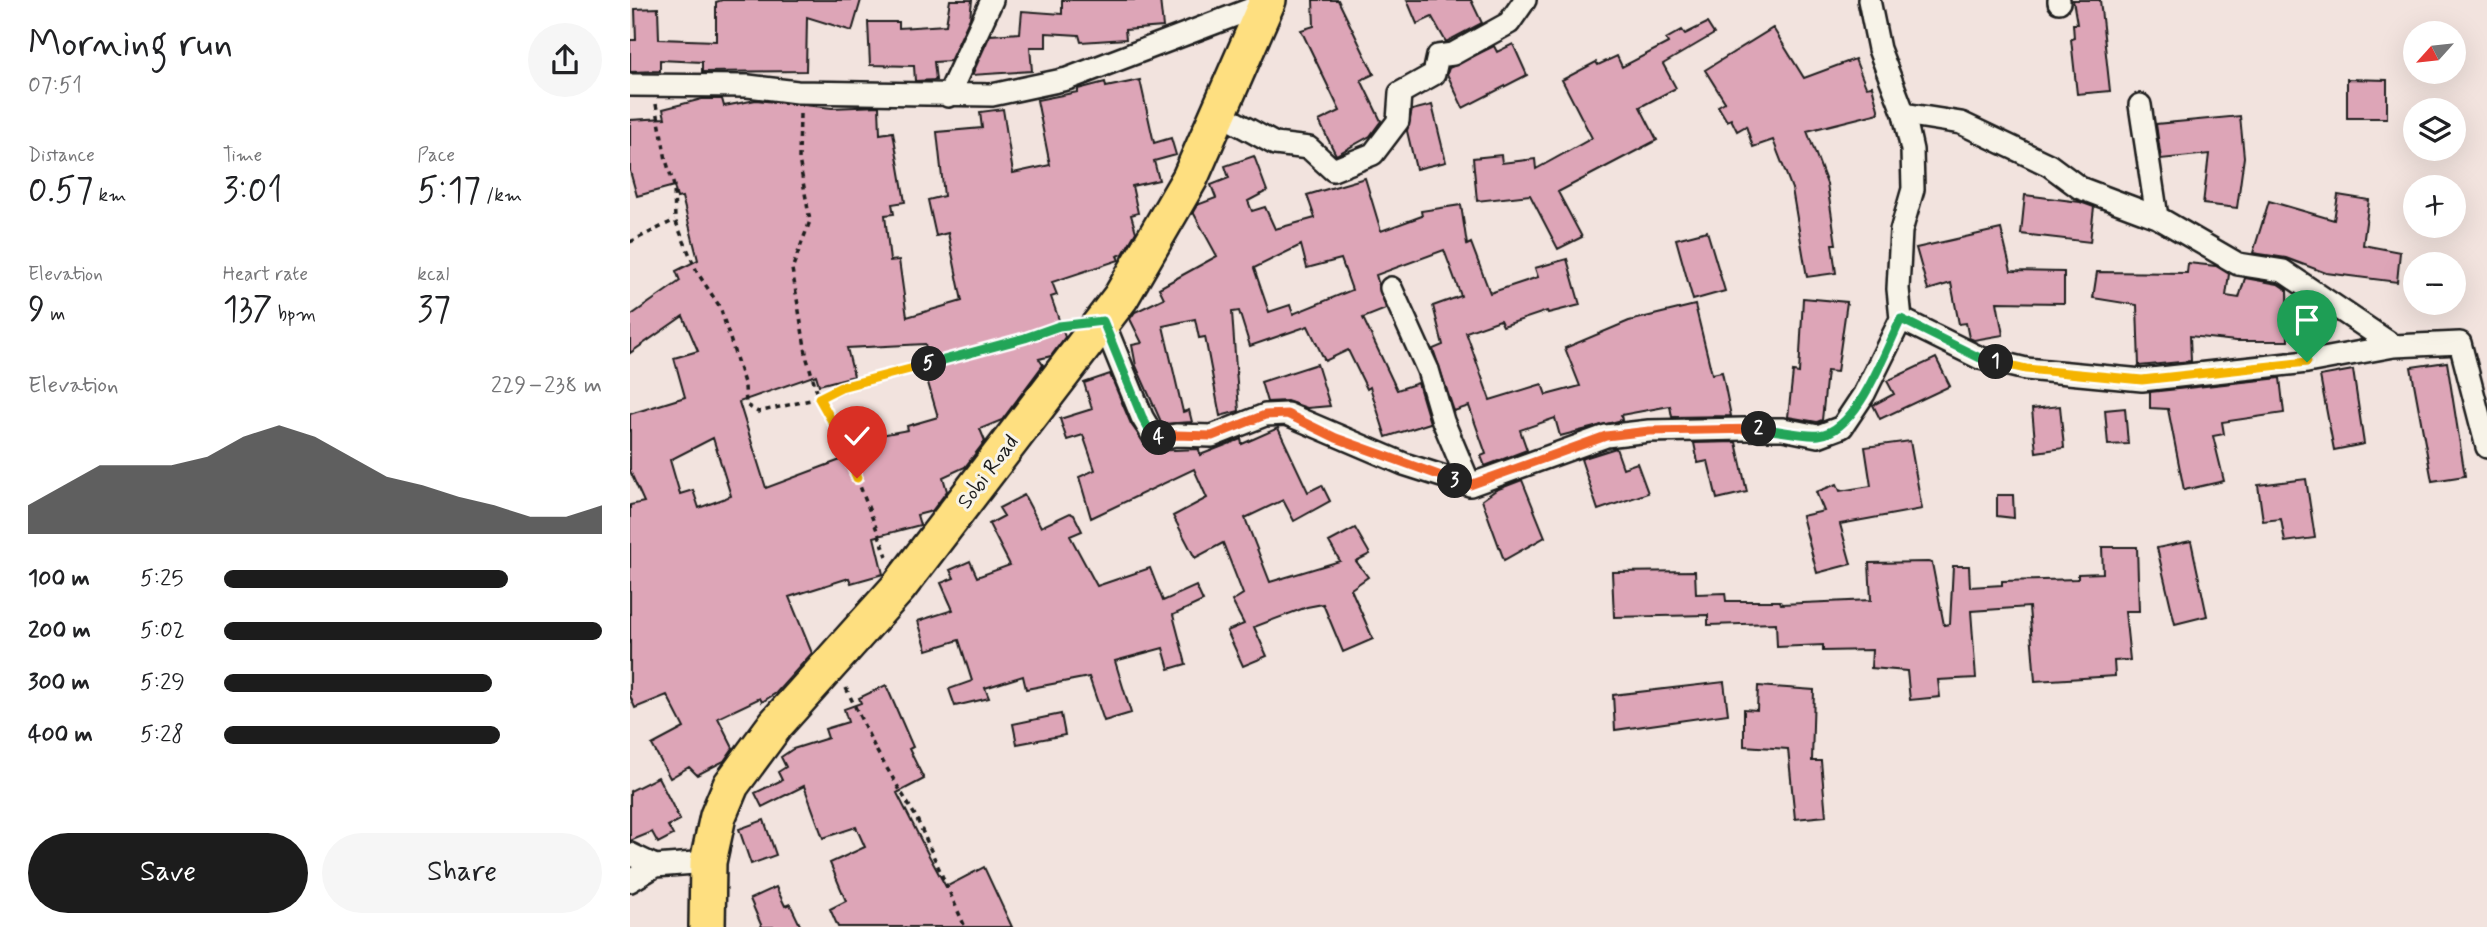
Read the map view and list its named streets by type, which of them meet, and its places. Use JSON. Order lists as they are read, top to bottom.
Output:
{
  "streets": {
    "highway": ["Sobi Road"]
  },
  "north": "bottom left",
  "page": {
    "heading": ["Morning run", "07:51"],
    "map_buttons": ["+", "−"],
    "stats": [
      ["Distance", "0.57 km"],
      ["Time", "3:01"],
      ["Pace", "5:17 /km"],
      ["Elevation", "9 m"],
      ["Heart rate", "137 bpm"],
      ["kcal", "37"]
    ],
    "pins": [
      "1",
      "5",
      "2",
      "4",
      "3"
    ],
    "chart": ["Elevation", "229–238 m"],
    "list": [
      {
        "name": "100 m",
        "note": "5:25"
      },
      {
        "name": "200 m",
        "note": "5:02"
      },
      {
        "name": "300 m",
        "note": "5:29"
      },
      {
        "name": "400 m",
        "note": "5:28"
      }
    ],
    "buttons": ["Save", "Share"]
  }
}
